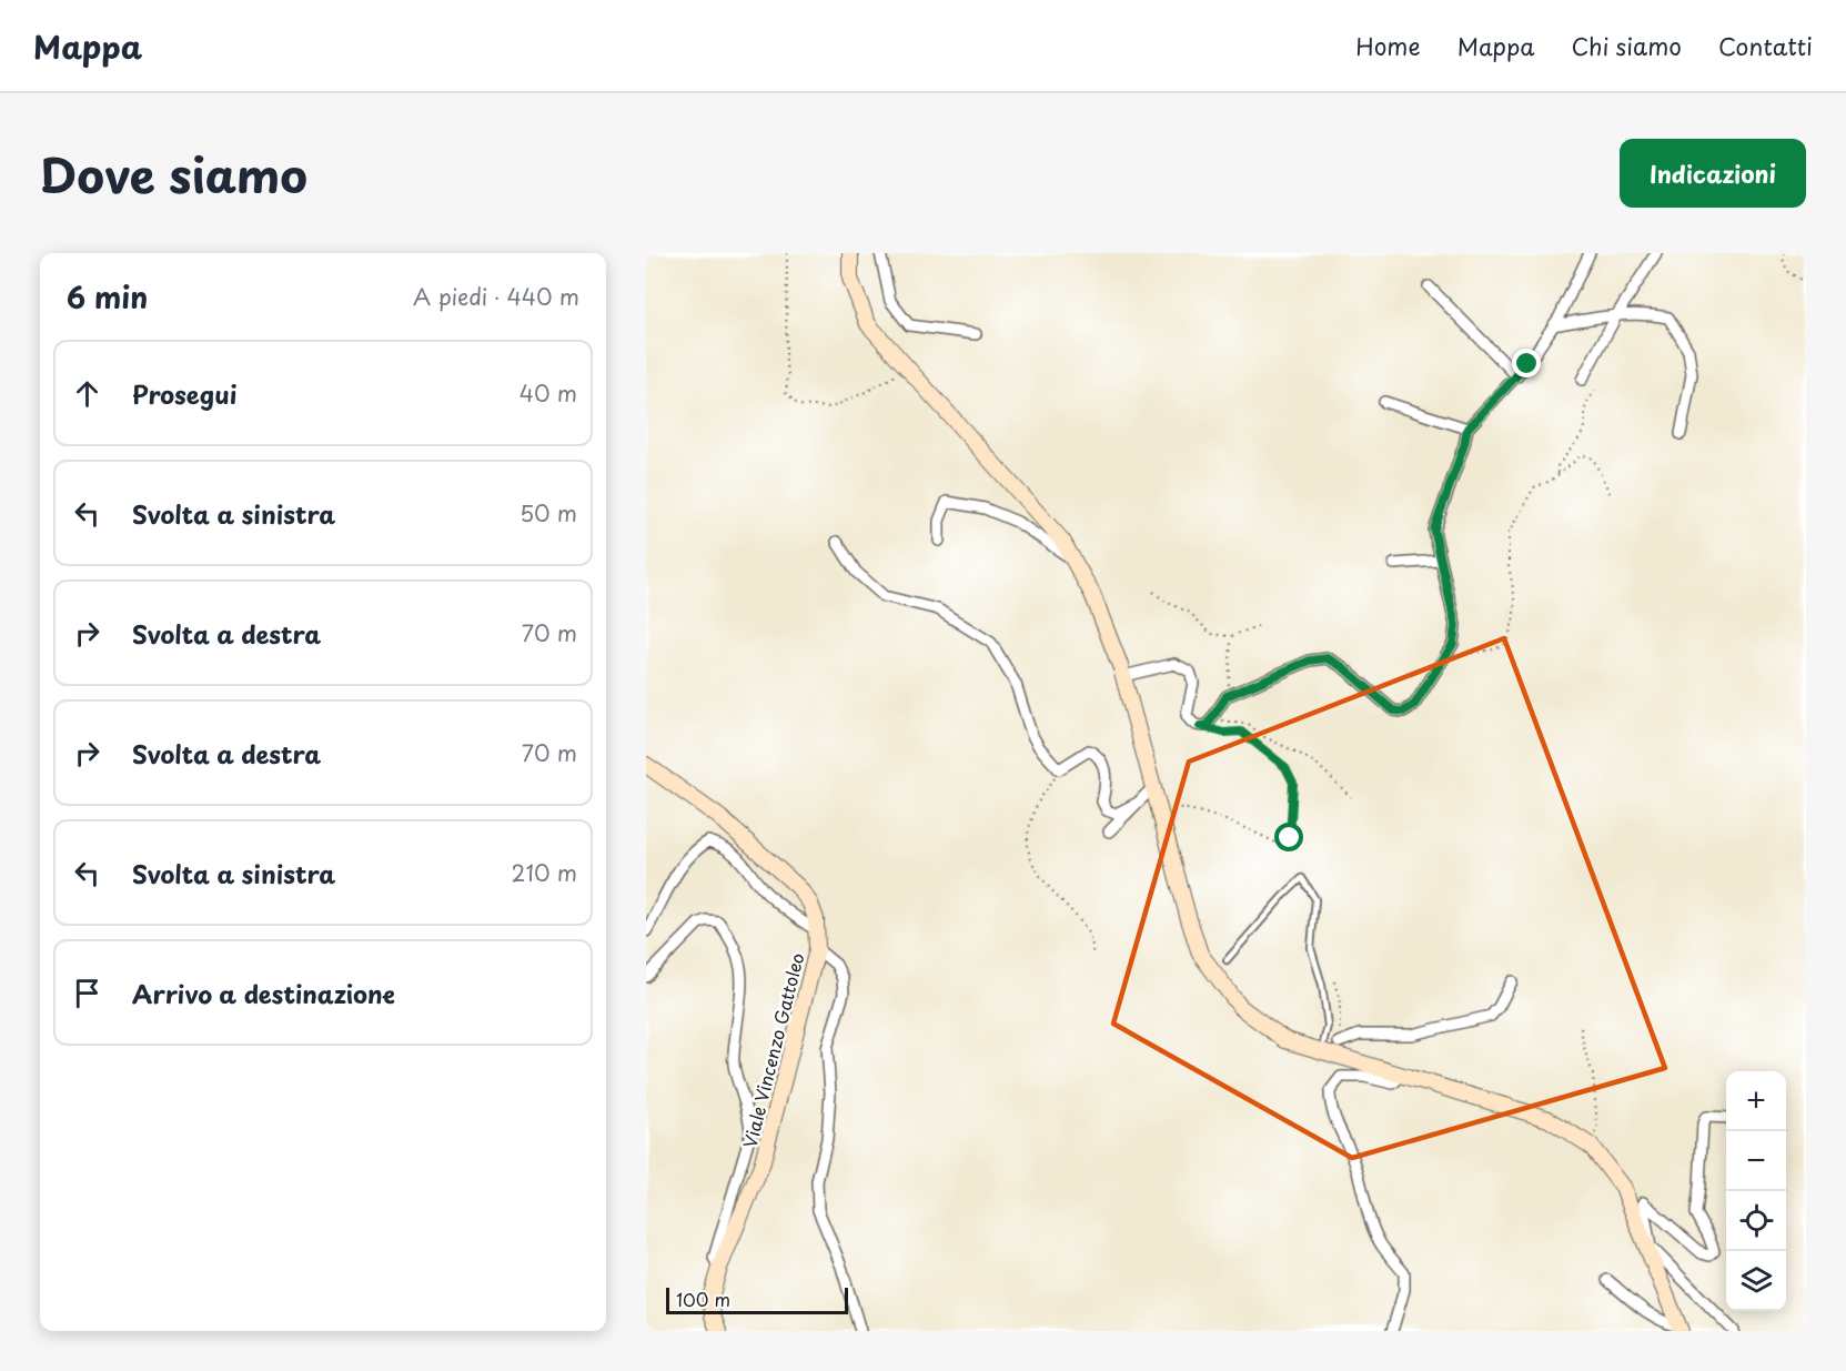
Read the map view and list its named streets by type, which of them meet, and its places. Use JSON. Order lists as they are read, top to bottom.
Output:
{
  "streets": {
    "main road": ["Viale Vincenzo Gattoleo"]
  },
  "scale_bar": "100 m",
  "page": {
    "header": "Mappa",
    "nav": [
      "Home",
      "Mappa",
      "Chi siamo",
      "Contatti"
    ],
    "title": "Dove siamo",
    "buttons": "Indicazioni",
    "heading": ["6 min", "A piedi · 440 m"],
    "list": [
      ["Prosegui", "40 m"],
      ["Svolta a sinistra", "50 m"],
      ["Svolta a destra", "70 m"],
      ["Svolta a destra", "70 m"],
      ["Svolta a sinistra", "210 m"],
      "Arrivo a destinazione"
    ],
    "map_buttons": ["+", "−"],
    "scale": "100 m"
  }
}
